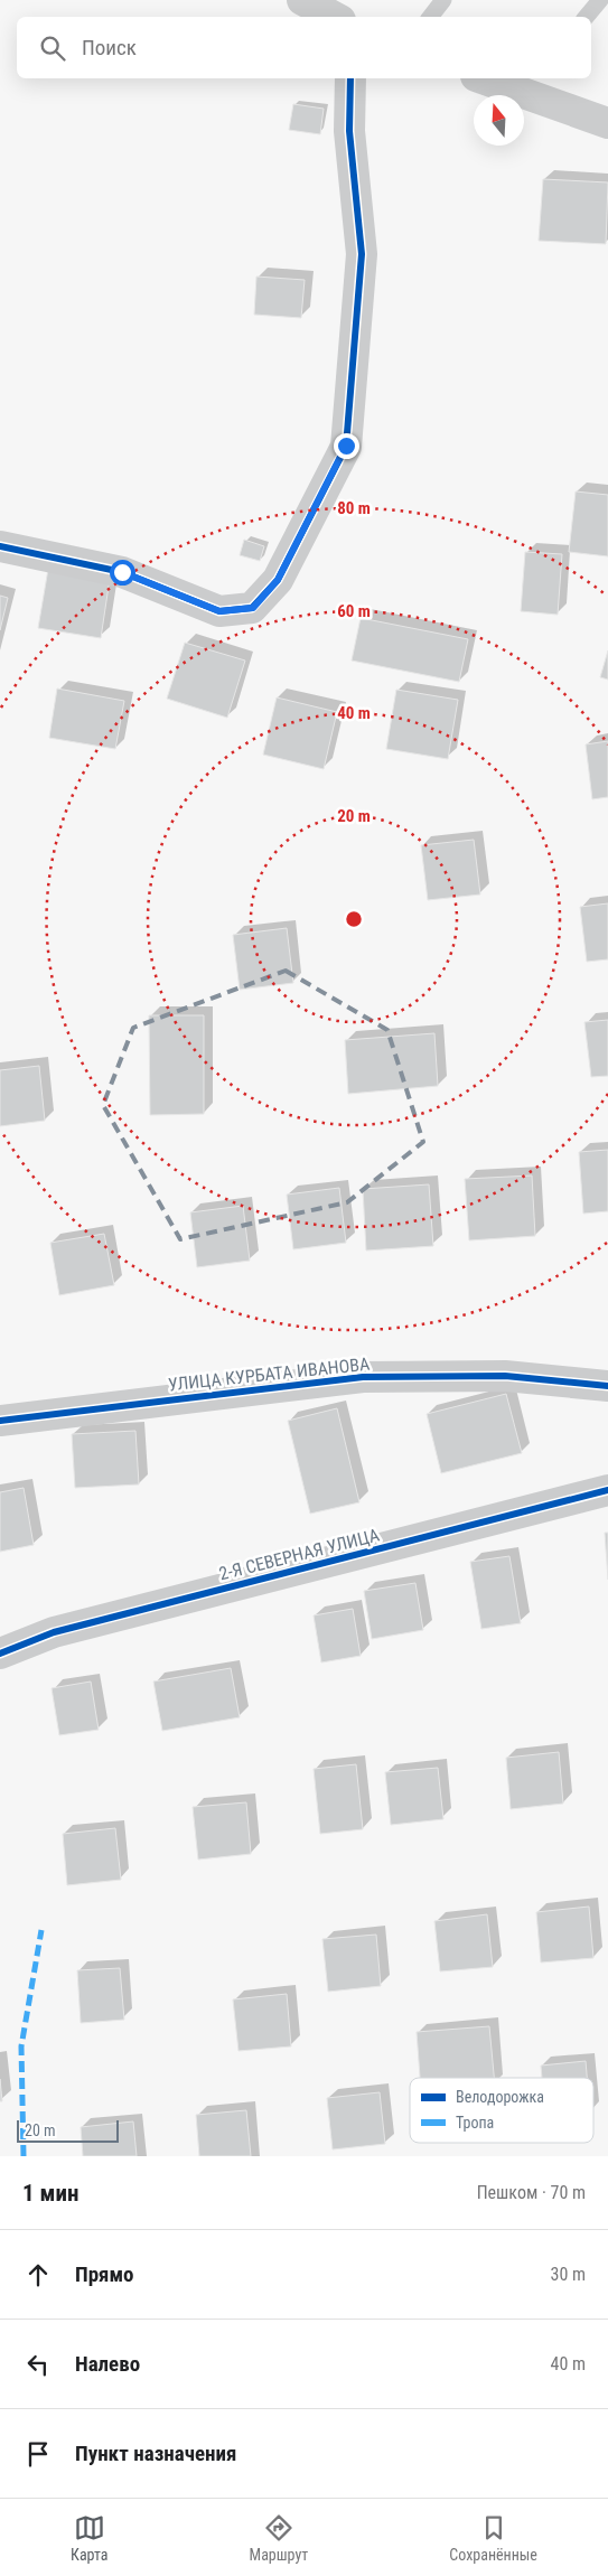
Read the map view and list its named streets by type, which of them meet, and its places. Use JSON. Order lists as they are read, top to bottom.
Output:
{
  "streets": {
    "street": ["УЛИЦА КУРБАТА ИВАНОВА", "2-Я СЕВЕРНАЯ УЛИЦА"]
  },
  "legend": ["Велодорожка", "Тропа"],
  "scale_bar": "20 m",
  "north": "top",
  "page": {
    "search": "Поиск",
    "scale": "20 m",
    "heading": ["1 мин", "Пешком · 70 m"],
    "list": [
      ["Прямо", "30 m"],
      ["Налево", "40 m"],
      "Пункт назначения"
    ],
    "nav": ["Карта", "Маршрут", "Сохранённые"]
  },
  "rings": [
    "80 m",
    "60 m",
    "40 m",
    "20 m"
  ]
}
